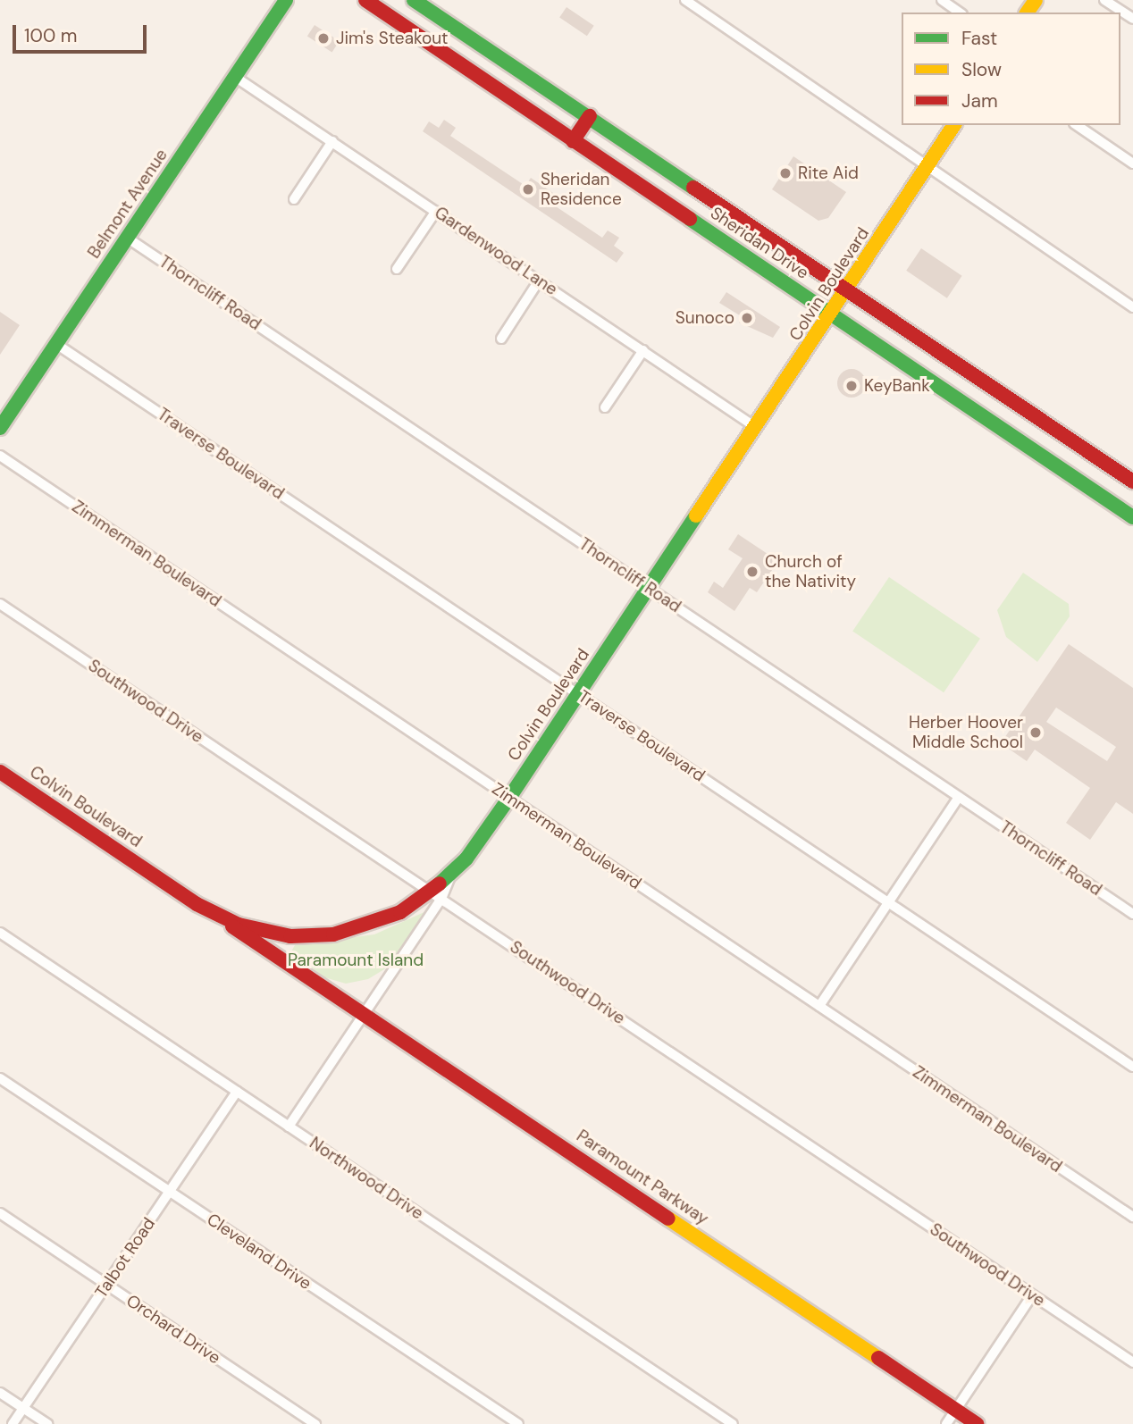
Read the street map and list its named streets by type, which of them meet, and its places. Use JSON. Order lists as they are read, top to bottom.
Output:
{
  "streets": {
    "street": [
      "Belmont Avenue",
      "Sheridan Drive",
      "Gardenwood Lane",
      "Colvin Boulevard",
      "Thorncliff Road",
      "Traverse Boulevard",
      "Zimmerman Boulevard",
      "Southwood Drive",
      "Paramount Parkway",
      "Northwood Drive",
      "Cleveland Drive",
      "Talbot Road",
      "Orchard Drive"
    ]
  },
  "crossings": [
    ["Belmont Avenue", "Gardenwood Lane"],
    ["Belmont Avenue", "Thorncliff Road"],
    ["Belmont Avenue", "Traverse Boulevard"],
    ["Sheridan Drive", "Colvin Boulevard"],
    ["Gardenwood Lane", "Colvin Boulevard"],
    ["Colvin Boulevard", "Thorncliff Road"],
    ["Colvin Boulevard", "Traverse Boulevard"],
    ["Colvin Boulevard", "Zimmerman Boulevard"],
    ["Colvin Boulevard", "Southwood Drive"],
    ["Colvin Boulevard", "Paramount Parkway"],
    ["Northwood Drive", "Talbot Road"],
    ["Cleveland Drive", "Talbot Road"],
    ["Talbot Road", "Orchard Drive"]
  ],
  "parks": ["Paramount Island"],
  "places": [
    "Jim's Steakout",
    "Rite Aid",
    "Sheridan Residence",
    "Sunoco",
    "KeyBank",
    "Church of the Nativity",
    "Herber Hoover Middle School"
  ],
  "legend": ["Fast", "Slow", "Jam"],
  "scale_bar": "100 m"
}
